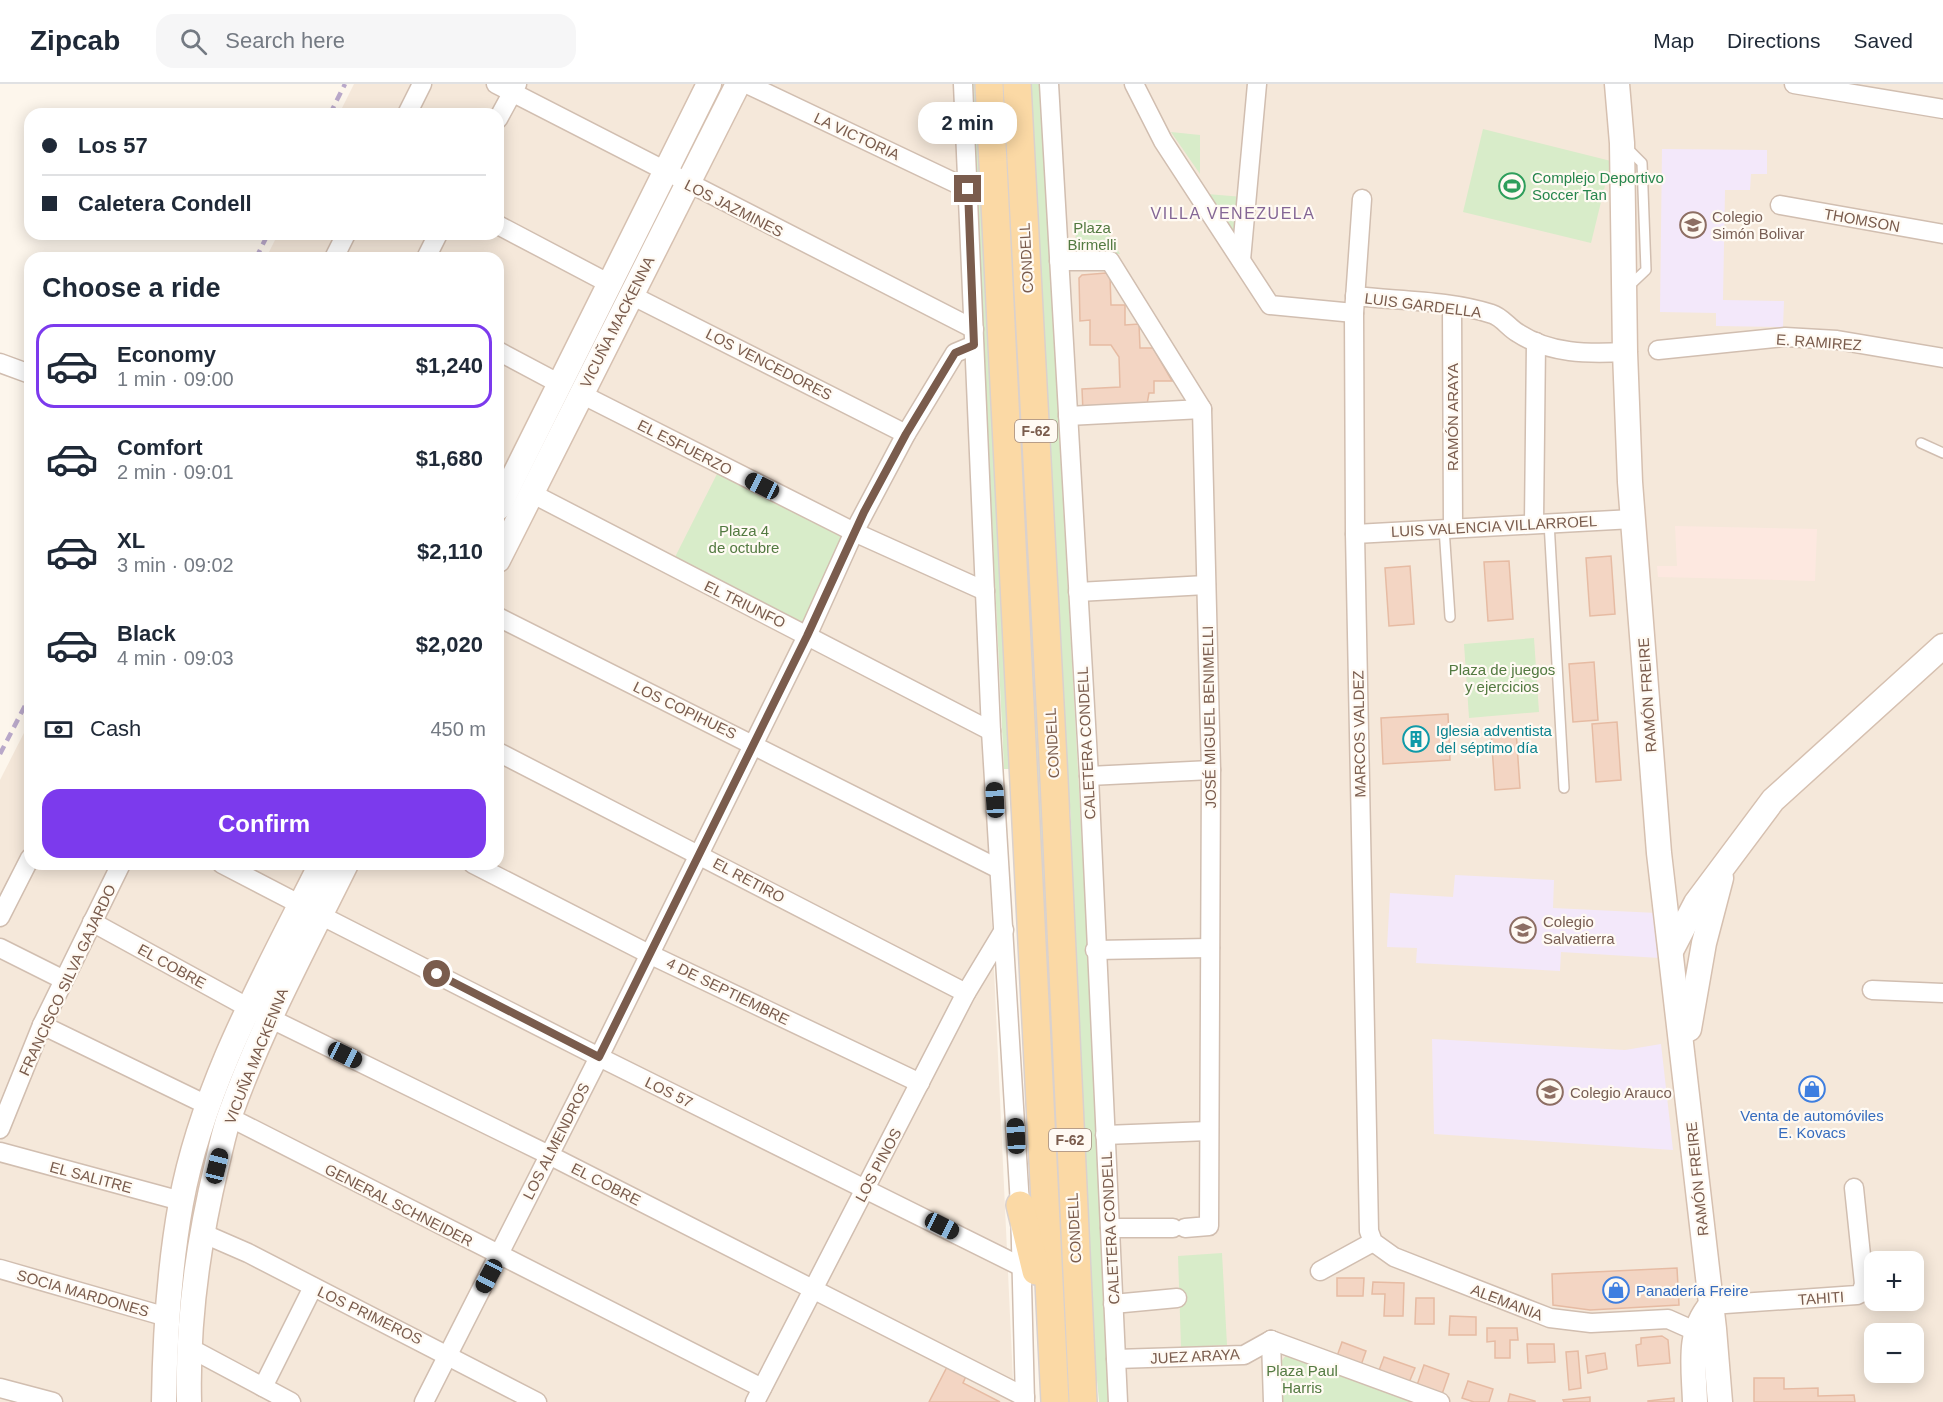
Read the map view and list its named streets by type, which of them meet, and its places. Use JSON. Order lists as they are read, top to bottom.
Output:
{
  "streets": {
    "main road": [
      "CONDELL",
      "VICUÑA MACKENNA",
      "F-62",
      "RAMÓN FREIRE"
    ],
    "street": [
      "LA VICTORIA",
      "LOS JAZMINES",
      "THOMSON",
      "LUIS GARDELLA",
      "E. RAMIREZ",
      "LOS VENCEDORES",
      "RAMÓN ARAYA",
      "EL ESFUERZO",
      "LUIS VALENCIA VILLARROEL",
      "EL TRIUNFO",
      "LOS COPIHUES",
      "JOSÉ MIGUEL BENIMELLI",
      "MARCOS VALDEZ",
      "CALETERA CONDELL",
      "EL RETIRO",
      "EL COBRE",
      "FRANCISCO SILVA GAJARDO",
      "4 DE SEPTIEMBRE",
      "LOS 57",
      "LOS ALMENDROS",
      "LOS PINOS",
      "EL SALITRE",
      "GENERAL SCHNEIDER",
      "SOCIA MARDONES",
      "TAHITI",
      "ALEMANIA",
      "LOS PRIMEROS",
      "JUEZ ARAYA"
    ]
  },
  "crossings": [
    ["LOS JAZMINES", "VICUÑA MACKENNA"],
    ["LOS JAZMINES", "LOS ALMENDROS"],
    ["LUIS GARDELLA", "RAMÓN ARAYA"],
    ["LUIS GARDELLA", "RAMÓN FREIRE"],
    ["LUIS GARDELLA", "MARCOS VALDEZ"],
    ["VICUÑA MACKENNA", "LOS VENCEDORES"],
    ["VICUÑA MACKENNA", "EL ESFUERZO"],
    ["VICUÑA MACKENNA", "EL TRIUNFO"],
    ["VICUÑA MACKENNA", "EL COBRE"],
    ["VICUÑA MACKENNA", "LOS 57"],
    ["VICUÑA MACKENNA", "EL SALITRE"],
    ["VICUÑA MACKENNA", "GENERAL SCHNEIDER"],
    ["VICUÑA MACKENNA", "SOCIA MARDONES"],
    ["VICUÑA MACKENNA", "LOS PRIMEROS"],
    ["LOS VENCEDORES", "LOS ALMENDROS"],
    ["RAMÓN ARAYA", "LUIS VALENCIA VILLARROEL"],
    ["EL ESFUERZO", "LOS ALMENDROS"],
    ["LUIS VALENCIA VILLARROEL", "RAMÓN FREIRE"],
    ["LUIS VALENCIA VILLARROEL", "MARCOS VALDEZ"],
    ["EL TRIUNFO", "LOS ALMENDROS"],
    ["RAMÓN FREIRE", "TAHITI"],
    ["LOS COPIHUES", "LOS ALMENDROS"],
    ["JOSÉ MIGUEL BENIMELLI", "CALETERA CONDELL"],
    ["MARCOS VALDEZ", "ALEMANIA"],
    ["CALETERA CONDELL", "JUEZ ARAYA"],
    ["EL RETIRO", "LOS ALMENDROS"],
    ["EL RETIRO", "LOS PINOS"],
    ["EL COBRE", "FRANCISCO SILVA GAJARDO"],
    ["EL COBRE", "LOS ALMENDROS"],
    ["EL COBRE", "LOS PINOS"],
    ["FRANCISCO SILVA GAJARDO", "GENERAL SCHNEIDER"],
    ["4 DE SEPTIEMBRE", "LOS ALMENDROS"],
    ["4 DE SEPTIEMBRE", "LOS PINOS"],
    ["LOS 57", "LOS ALMENDROS"],
    ["LOS 57", "LOS PINOS"],
    ["LOS ALMENDROS", "GENERAL SCHNEIDER"],
    ["LOS ALMENDROS", "LOS PRIMEROS"],
    ["LOS PINOS", "GENERAL SCHNEIDER"]
  ],
  "districts": ["VILLA VENEZUELA"],
  "parks": [
    "Plaza Birmelli",
    "Plaza 4 de octubre",
    "Plaza de juegos y ejercicios",
    "Plaza Paul Harris"
  ],
  "places": {
    "sports": ["Complejo Deportivo Soccer Tan"],
    "school or university": ["Colegio Simón Bolivar", "Colegio Salvatierra", "Colegio Arauco"],
    "building": ["Iglesia adventista del séptimo día"],
    "shop": ["Venta de automóviles E. Kovacs", "Panadería Freire"]
  },
  "page": {
    "header": "Zipcab",
    "search": "Search here",
    "nav": ["Map", "Directions", "Saved"],
    "bubble": "2 min",
    "banner": ["Los 57", "Caletera Condell"],
    "heading": "Choose a ride",
    "list": [
      {
        "name": "Economy",
        "note": "1 min · 09:00",
        "value": "$1,240"
      },
      {
        "name": "Comfort",
        "note": "2 min · 09:01",
        "value": "$1,680"
      },
      {
        "name": "XL",
        "note": "3 min · 09:02",
        "value": "$2,110"
      },
      {
        "name": "Black",
        "note": "4 min · 09:03",
        "value": "$2,020"
      }
    ],
    "pay": ["Cash", "450 m"],
    "buttons": "Confirm",
    "map_buttons": ["+", "−"]
  }
}
